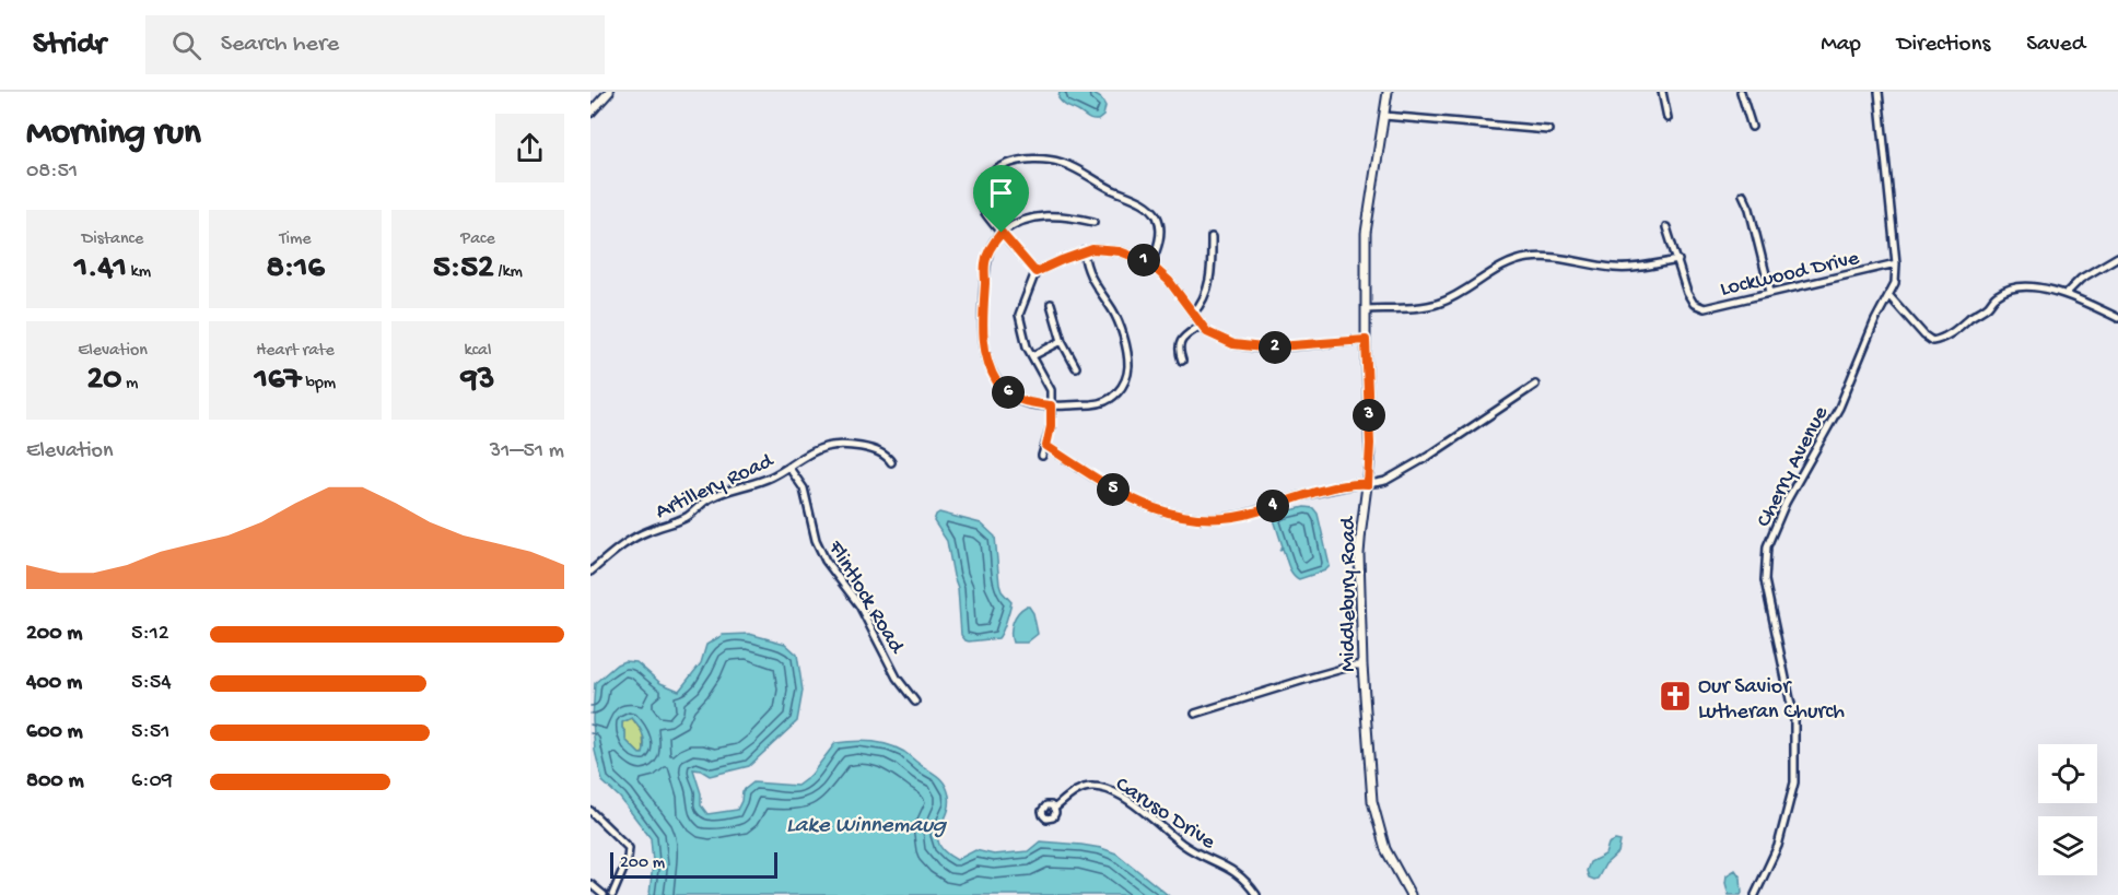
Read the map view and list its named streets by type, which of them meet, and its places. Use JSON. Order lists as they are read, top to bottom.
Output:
{
  "streets": {
    "street": [
      "Lockwood Drive",
      "Cherry Avenue",
      "Artillery Road",
      "Middlebury Road",
      "Flintlock Road",
      "Caruso Drive"
    ]
  },
  "crossings": [
    ["Lockwood Drive", "Cherry Avenue"],
    ["Artillery Road", "Flintlock Road"]
  ],
  "water": ["Lake Winnemaug"],
  "places": {
    "church": ["Our Savior Lutheran Church"]
  },
  "scale_bar": "200 m",
  "page": {
    "header": "Stridr",
    "search": "Search here",
    "nav": ["Map", "Directions", "Saved"],
    "heading": ["Morning run", "08:51"],
    "stats": [
      ["Distance", "1.41 km"],
      ["Time", "8:16"],
      ["Pace", "5:52 /km"],
      ["Elevation", "20 m"],
      ["Heart rate", "167 bpm"],
      ["kcal", "93"]
    ],
    "pins": [
      "1",
      "2",
      "6",
      "3",
      "5",
      "4"
    ],
    "chart": ["Elevation", "31–51 m"],
    "list": [
      {
        "name": "200 m",
        "note": "5:12"
      },
      {
        "name": "400 m",
        "note": "5:54"
      },
      {
        "name": "600 m",
        "note": "5:51"
      },
      {
        "name": "800 m",
        "note": "6:09"
      }
    ],
    "scale": "200 m"
  }
}
